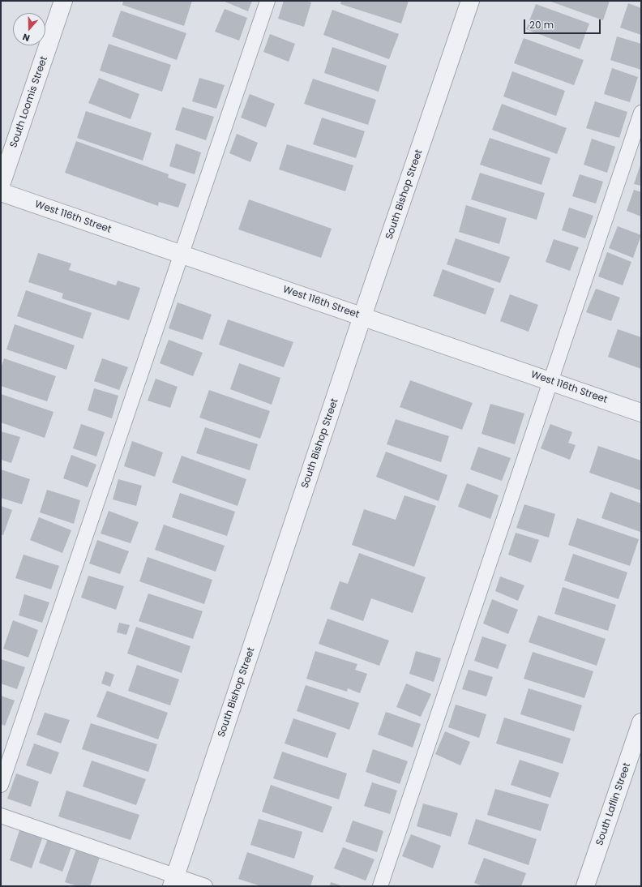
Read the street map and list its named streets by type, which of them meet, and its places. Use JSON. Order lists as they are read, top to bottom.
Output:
{
  "streets": {
    "street": [
      "South Loomis Street",
      "South Bishop Street",
      "West 116th Street",
      "South Laflin Street"
    ]
  },
  "crossings": [
    ["South Bishop Street", "West 116th Street"]
  ],
  "scale_bar": "20 m",
  "north": "bottom"
}
